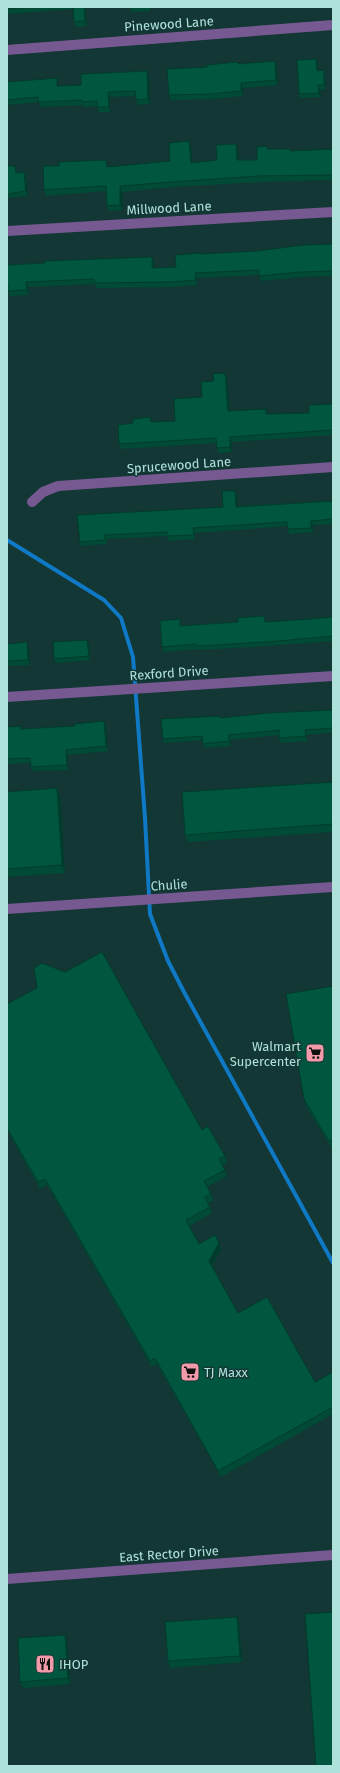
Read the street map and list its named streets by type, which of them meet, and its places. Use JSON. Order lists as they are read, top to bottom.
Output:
{
  "streets": {
    "street": [
      "Pinewood Lane",
      "Millwood Lane",
      "Sprucewood Lane",
      "Rexford Drive",
      "Chulie",
      "East Rector Drive"
    ]
  },
  "places": {
    "supermarket": ["Walmart Supercenter", "TJ Maxx"],
    "restaurant": ["IHOP"]
  }
}
